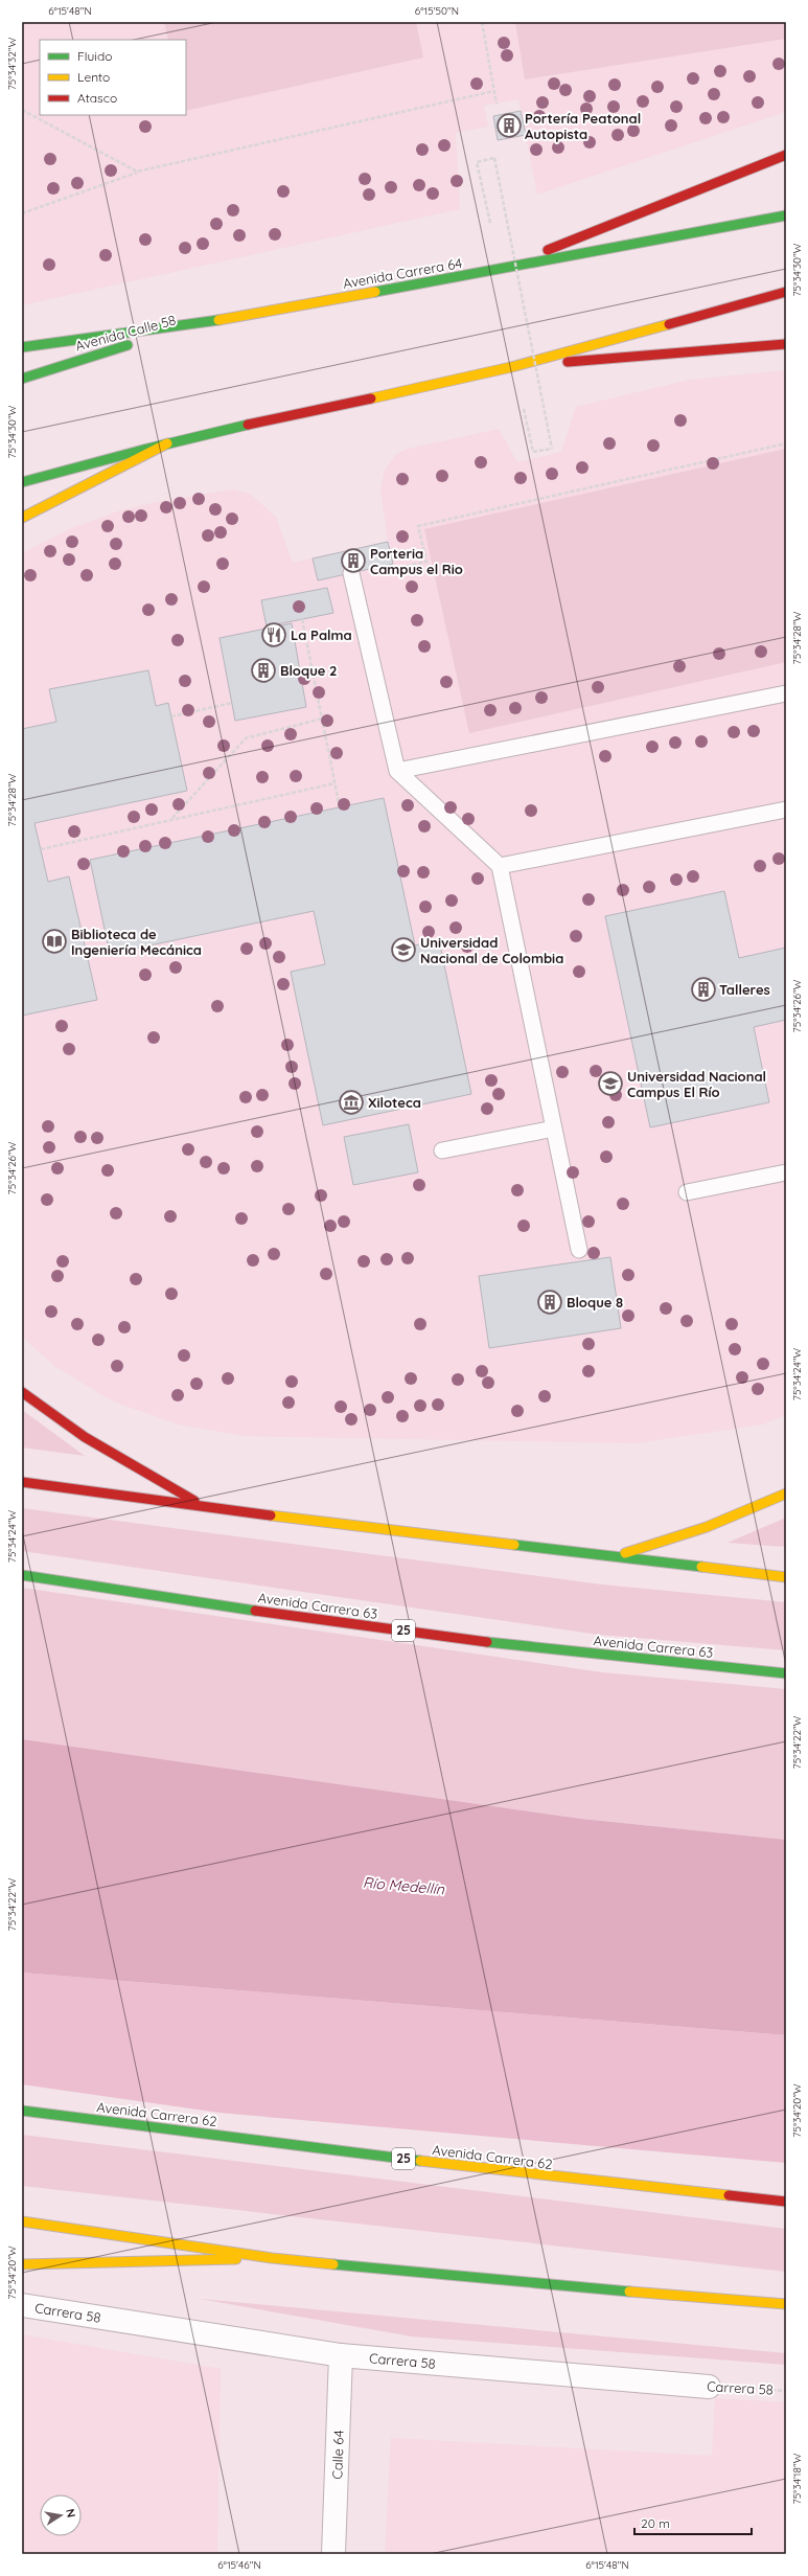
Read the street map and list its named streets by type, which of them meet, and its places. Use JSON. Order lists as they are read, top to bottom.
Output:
{
  "streets": {
    "main road": [
      "Avenida Carrera 64",
      "Avenida Calle 58",
      "Avenida Carrera 63",
      "25",
      "Avenida Carrera 62"
    ],
    "street": ["Carrera 58", "Calle 64"]
  },
  "crossings": [
    ["Avenida Carrera 64", "Avenida Calle 58"],
    ["Carrera 58", "Calle 64"]
  ],
  "water": ["Río Medellín"],
  "places": {
    "building": [
      "Portería Peatonal Autopista",
      "Porteria Campus el Rio",
      "Bloque 2",
      "Talleres",
      "Bloque 8"
    ],
    "restaurant": ["La Palma"],
    "library": ["Biblioteca de Ingeniería Mecánica"],
    "school or university": ["Universidad Nacional de Colombia", "Universidad Nacional Campus El Río"],
    "museum": ["Xiloteca"]
  },
  "legend": ["Fluido", "Lento", "Atasco"],
  "scale_bar": "20 m",
  "north": "right",
  "coordinates": [
    "6°15'48\"N",
    "6°15'50\"N",
    "75°34'32\"W",
    "75°34'30\"W",
    "75°34'28\"W",
    "75°34'26\"W",
    "75°34'24\"W",
    "75°34'22\"W",
    "75°34'20\"W",
    "75°34'18\"W",
    "6°15'46\"N"
  ]
}
